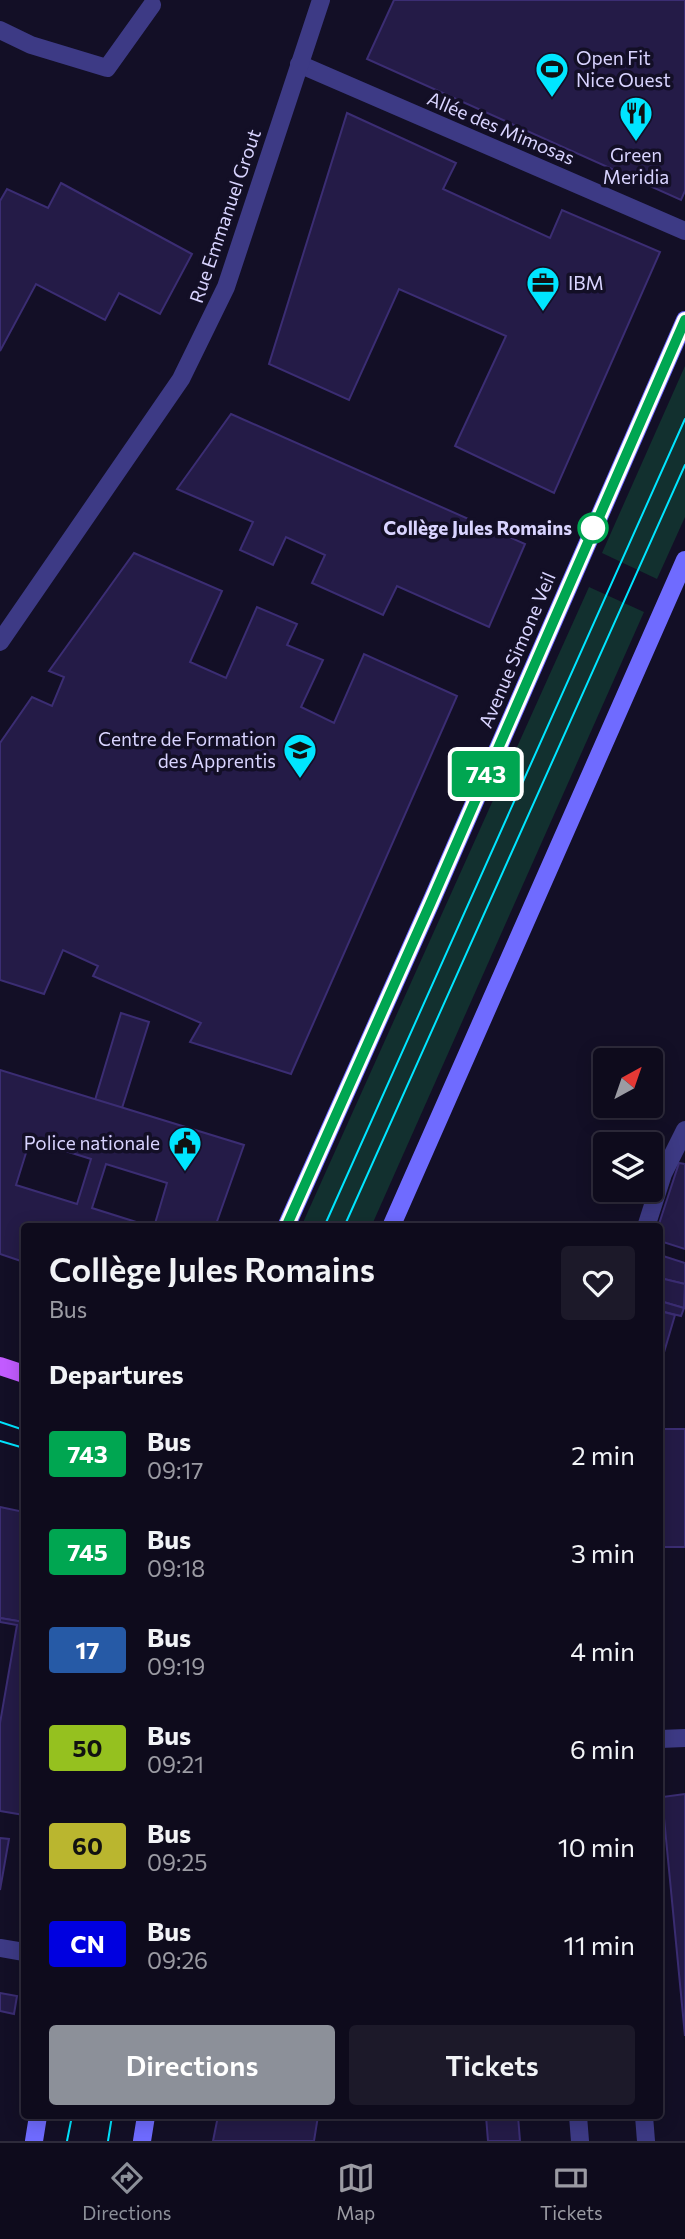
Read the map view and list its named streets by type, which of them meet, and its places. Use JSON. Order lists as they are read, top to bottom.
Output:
{
  "streets": {
    "main road": ["Avenue Simone Veil"],
    "street": ["Allée des Mimosas", "Rue Emmanuel Grout"]
  },
  "crossings": [
    ["Allée des Mimosas", "Rue Emmanuel Grout"]
  ],
  "places": {
    "sports": ["Open Fit Nice Ouest"],
    "restaurant": ["Green Meridia"],
    "office": ["IBM"],
    "other": ["Collège Jules Romains"],
    "school or university": ["Centre de Formation des Apprentis"],
    "public building": ["Police nationale"]
  },
  "lines": ["bus line 743"],
  "north": "top right",
  "page": {
    "on_map": "743",
    "heading": [
      ["Collège Jules Romains", "Bus"],
      "Departures"
    ],
    "list": [
      {
        "mark": "743",
        "name": "Bus",
        "note": "09:17",
        "value": "2 min"
      },
      {
        "mark": "745",
        "name": "Bus",
        "note": "09:18",
        "value": "3 min"
      },
      {
        "mark": "17",
        "name": "Bus",
        "note": "09:19",
        "value": "4 min"
      },
      {
        "mark": "50",
        "name": "Bus",
        "note": "09:21",
        "value": "6 min"
      },
      {
        "mark": "60",
        "name": "Bus",
        "note": "09:25",
        "value": "10 min"
      },
      {
        "mark": "CN",
        "name": "Bus",
        "note": "09:26",
        "value": "11 min"
      }
    ],
    "buttons": ["Directions", "Tickets"],
    "tabs": ["Directions", "Map", "Tickets"]
  }
}
